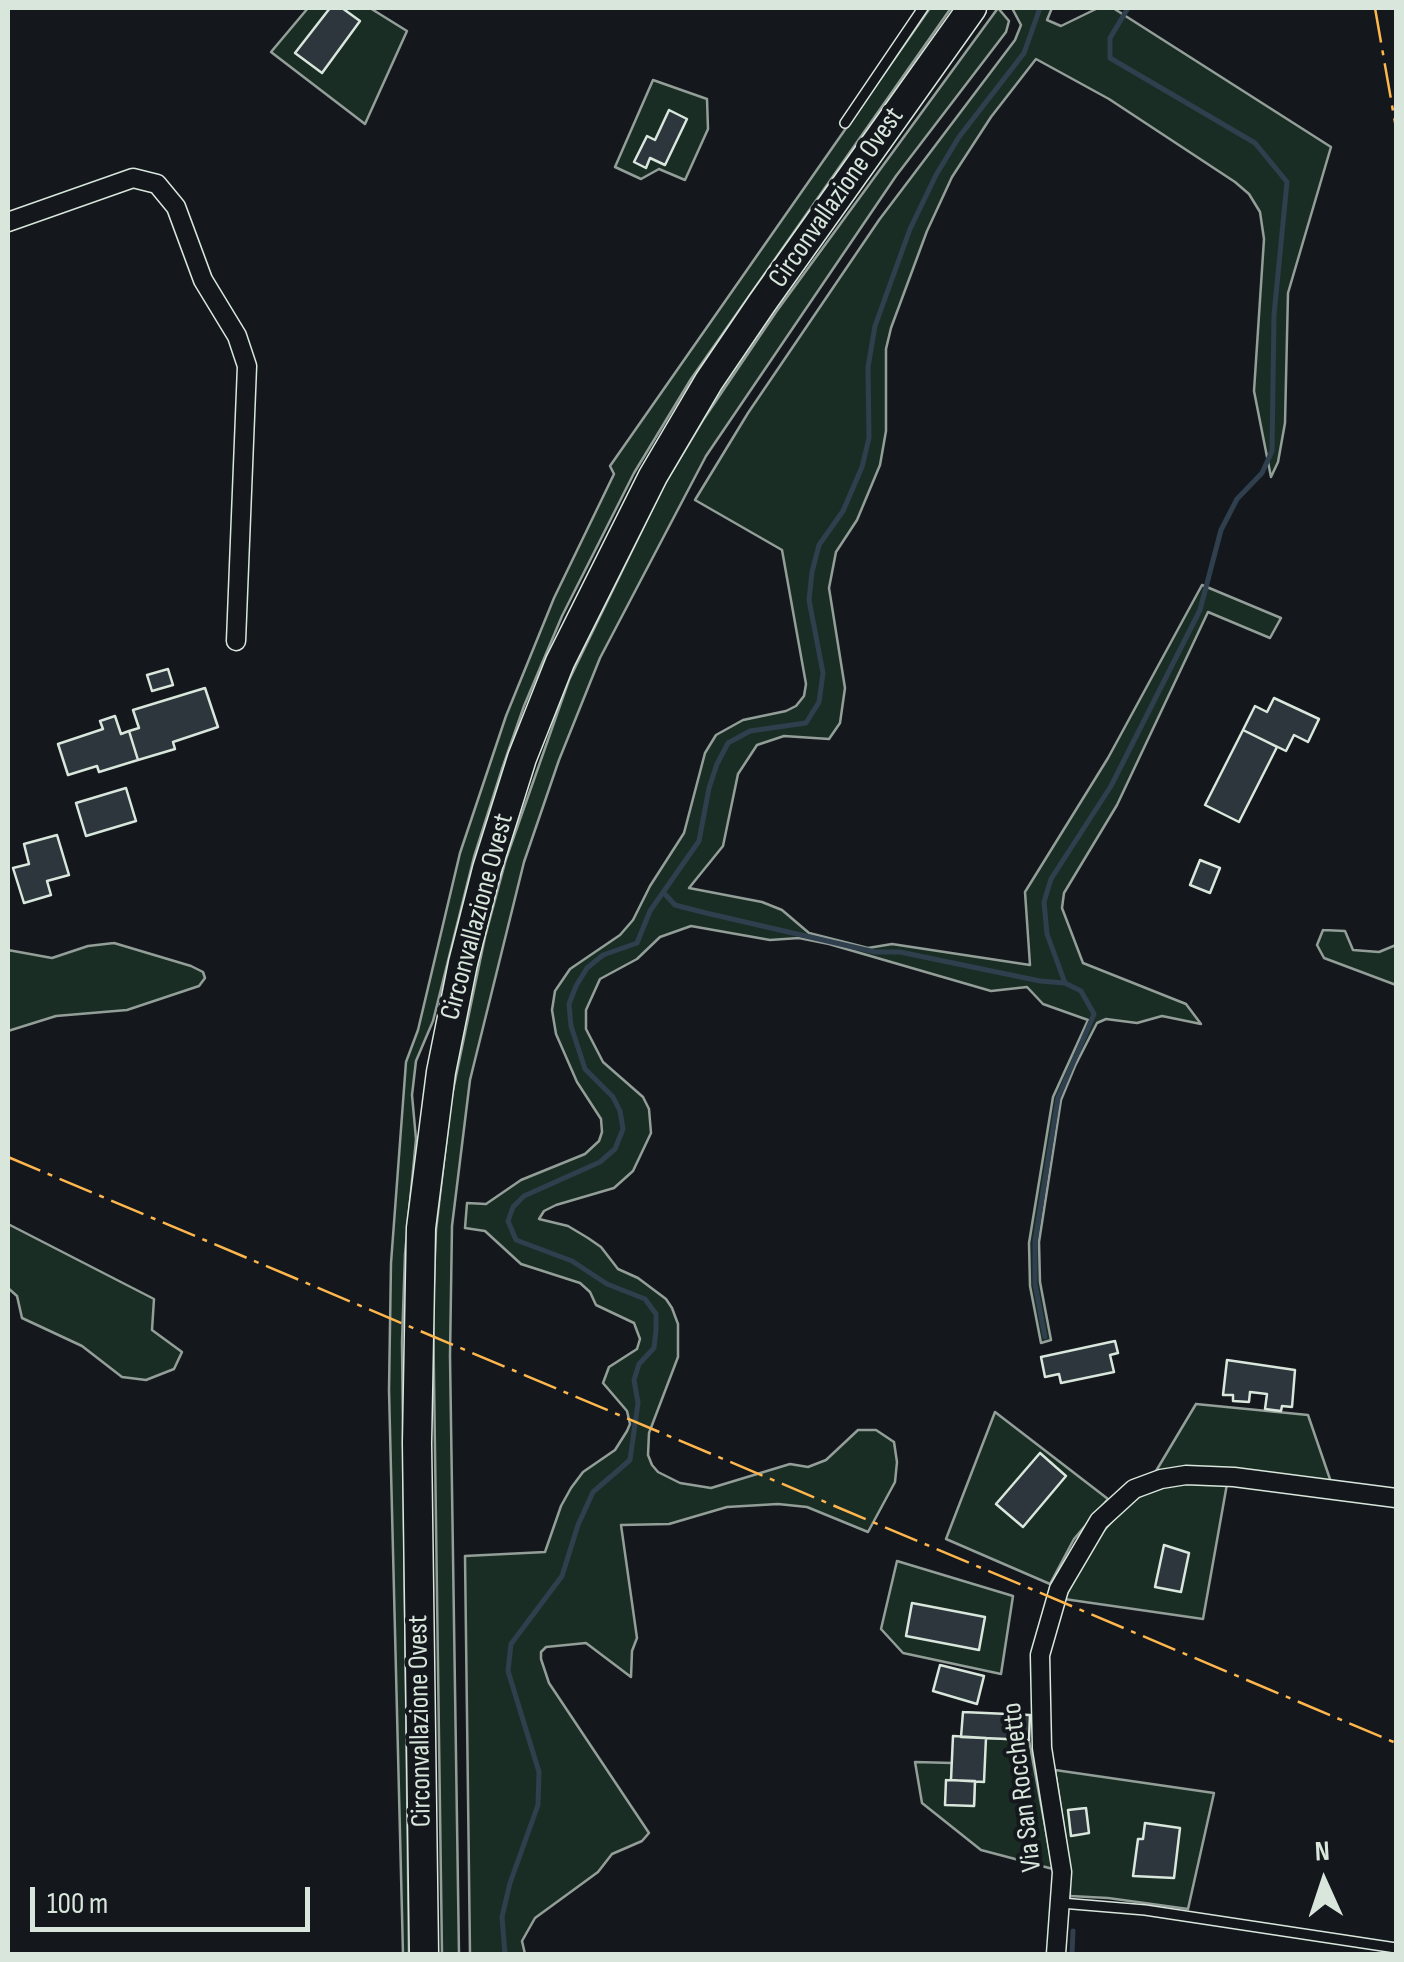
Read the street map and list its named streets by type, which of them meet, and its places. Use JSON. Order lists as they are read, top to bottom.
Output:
{
  "streets": {
    "highway": ["Circonvallazione Ovest"],
    "street": ["Via San Rocchetto"]
  },
  "scale_bar": "100 m",
  "north": "top"
}
